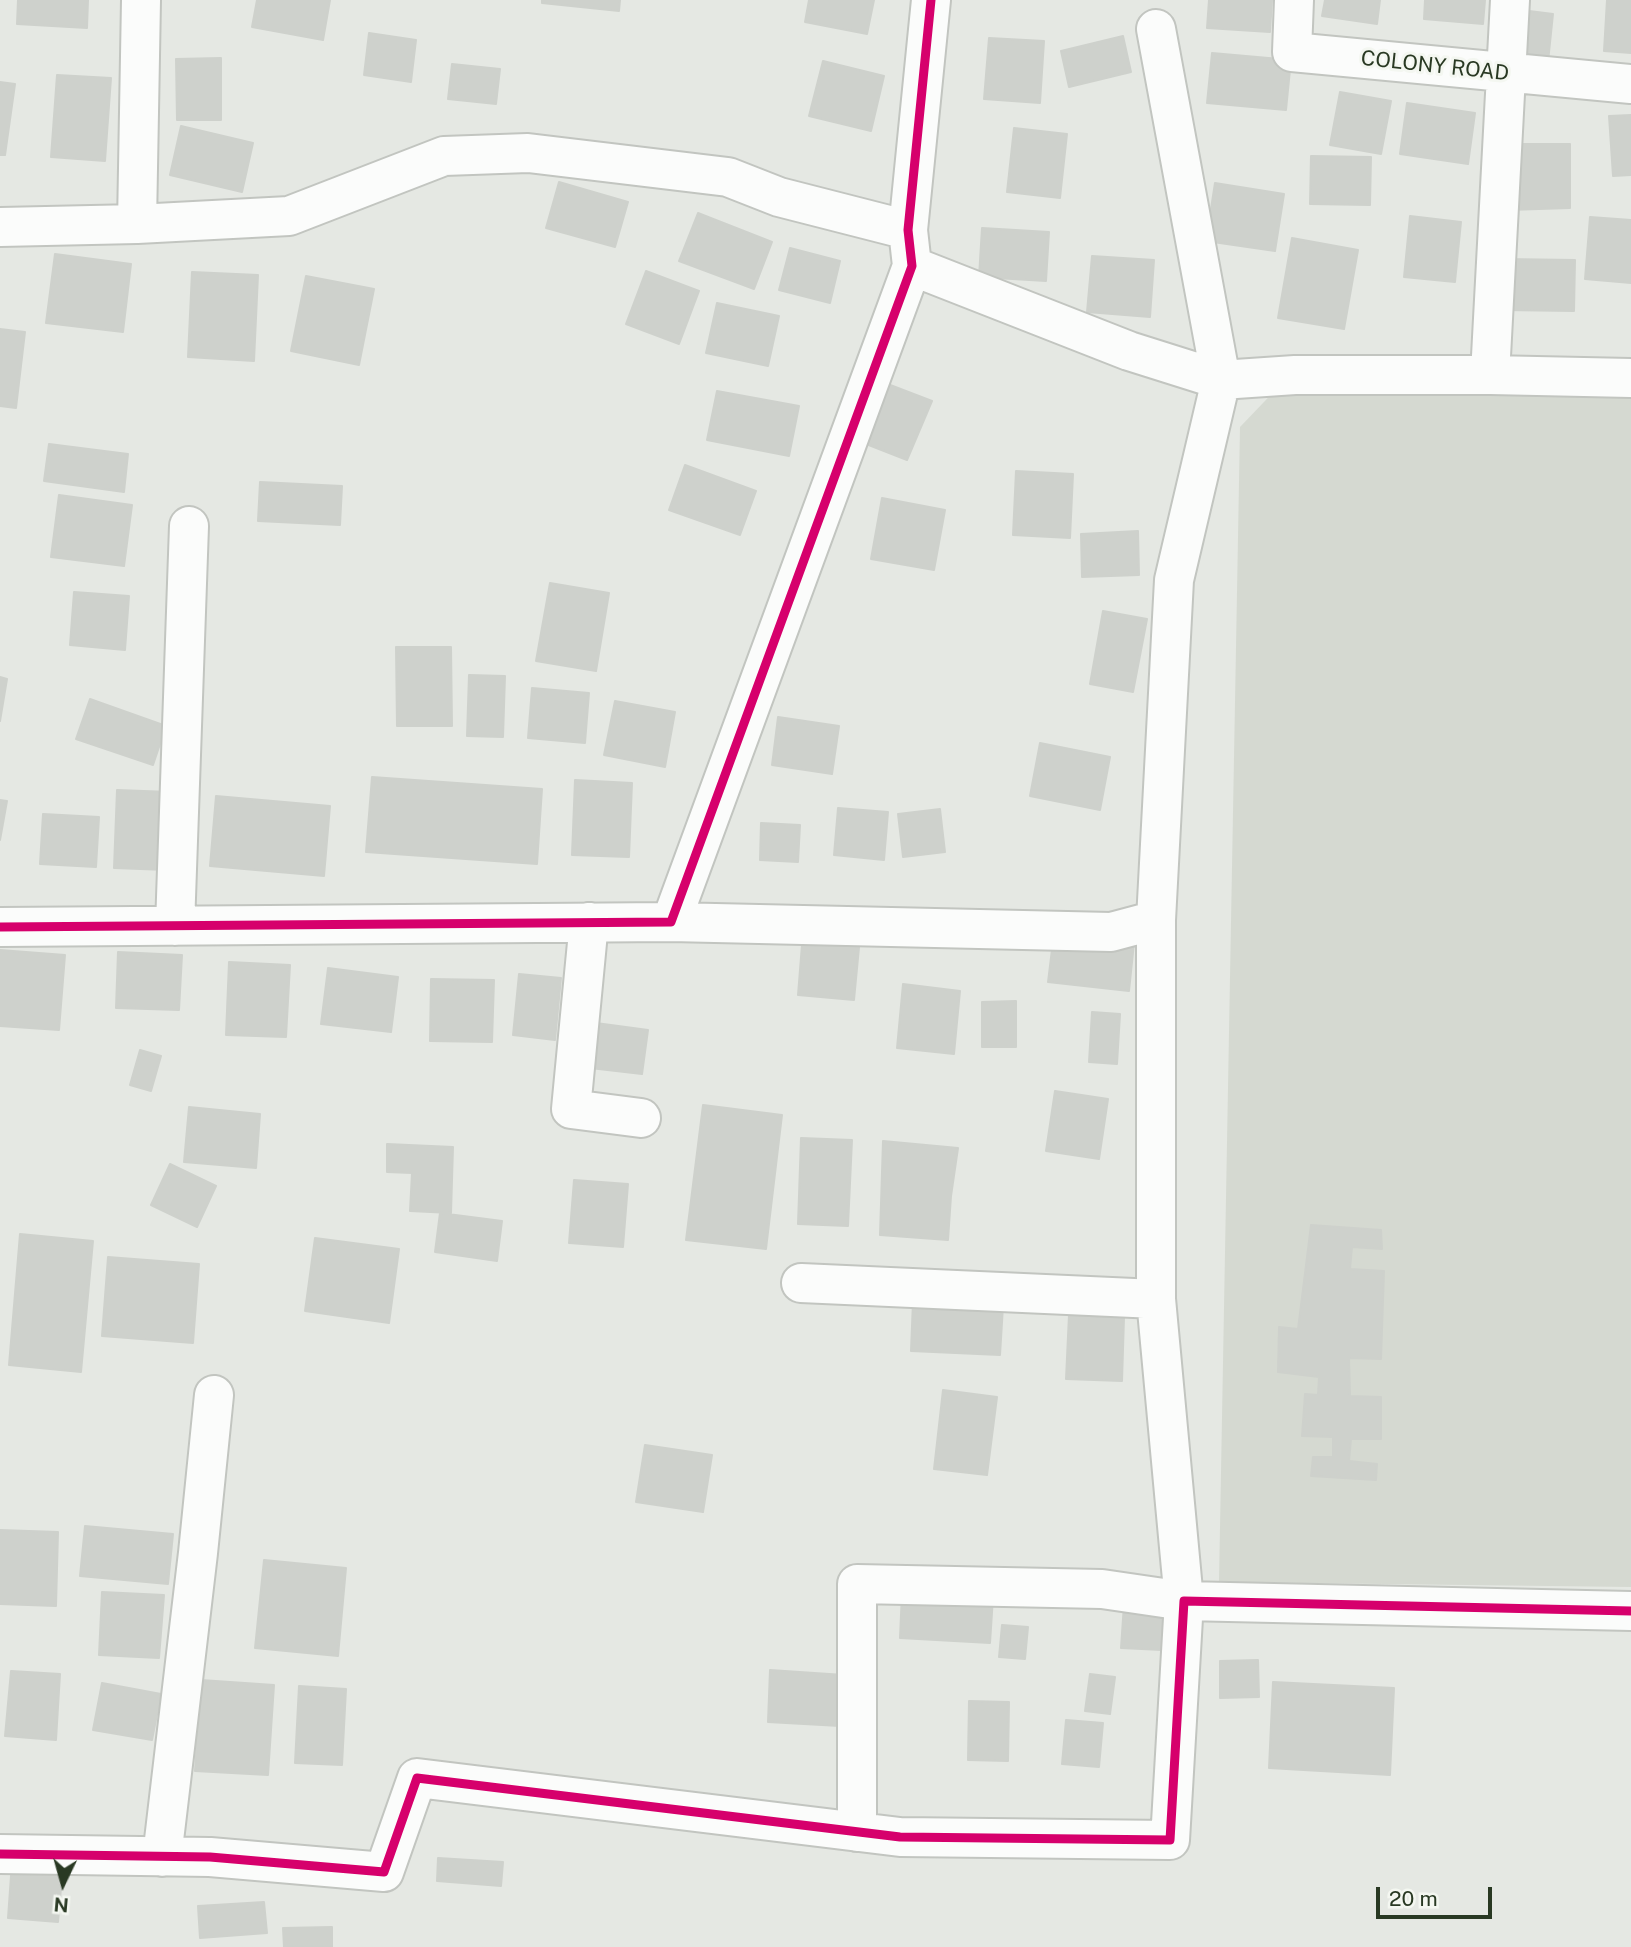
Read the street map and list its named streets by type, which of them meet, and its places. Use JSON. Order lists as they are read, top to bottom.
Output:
{
  "streets": {
    "street": ["COLONY ROAD"]
  },
  "scale_bar": "20 m",
  "north": "bottom"
}
